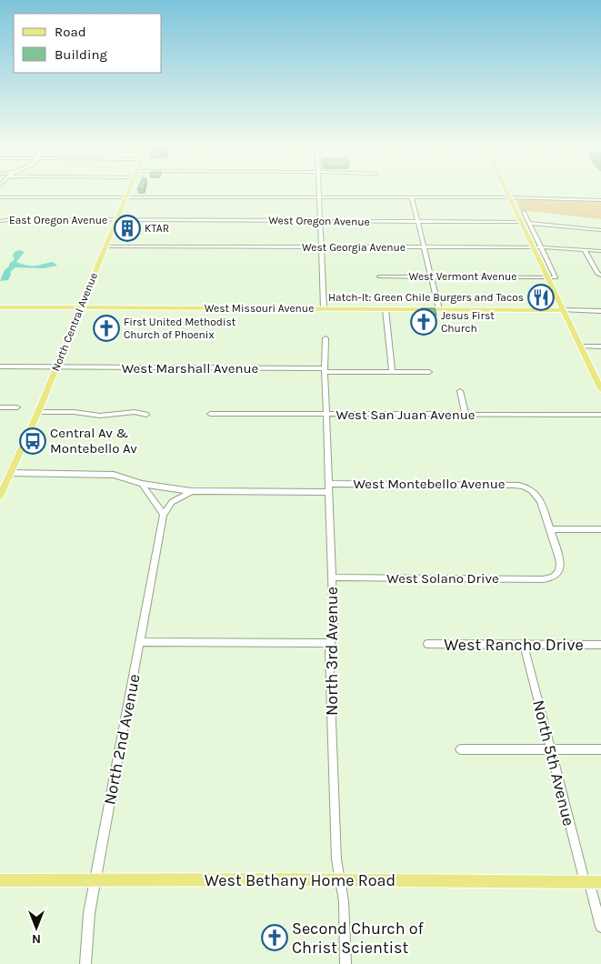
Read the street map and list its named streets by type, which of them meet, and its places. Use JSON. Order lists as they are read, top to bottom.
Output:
{
  "streets": {
    "main road": ["West Missouri Avenue", "North Central Avenue", "West Bethany Home Road"],
    "street": [
      "East Oregon Avenue",
      "West Oregon Avenue",
      "West Georgia Avenue",
      "West Vermont Avenue",
      "West Marshall Avenue",
      "West San Juan Avenue",
      "West Montebello Avenue",
      "West Solano Drive",
      "West Rancho Drive",
      "North 3rd Avenue",
      "North 2nd Avenue",
      "North 5th Avenue"
    ]
  },
  "crossings": [
    ["East Oregon Avenue", "West Oregon Avenue"],
    ["East Oregon Avenue", "North Central Avenue"],
    ["West Oregon Avenue", "North Central Avenue"],
    ["West Georgia Avenue", "North Central Avenue"],
    ["West Missouri Avenue", "North Central Avenue"],
    ["North Central Avenue", "West Marshall Avenue"],
    ["North Central Avenue", "West Montebello Avenue"],
    ["West Marshall Avenue", "North 3rd Avenue"],
    ["West San Juan Avenue", "North 3rd Avenue"],
    ["West Montebello Avenue", "West Solano Drive"],
    ["West Montebello Avenue", "North 3rd Avenue"],
    ["West Solano Drive", "North 3rd Avenue"],
    ["West Rancho Drive", "North 5th Avenue"],
    ["North 3rd Avenue", "West Bethany Home Road"],
    ["North 2nd Avenue", "West Bethany Home Road"],
    ["North 5th Avenue", "West Bethany Home Road"]
  ],
  "places": {
    "building": ["KTAR"],
    "restaurant": ["Hatch-It: Green Chile Burgers and Tacos"],
    "church": ["Jesus First Church", "First United Methodist Church of Phoenix", "Second Church of Christ Scientist"],
    "bus stop": ["Central Av & Montebello Av"]
  },
  "legend": ["Road", "Building"],
  "north": "bottom"
}
